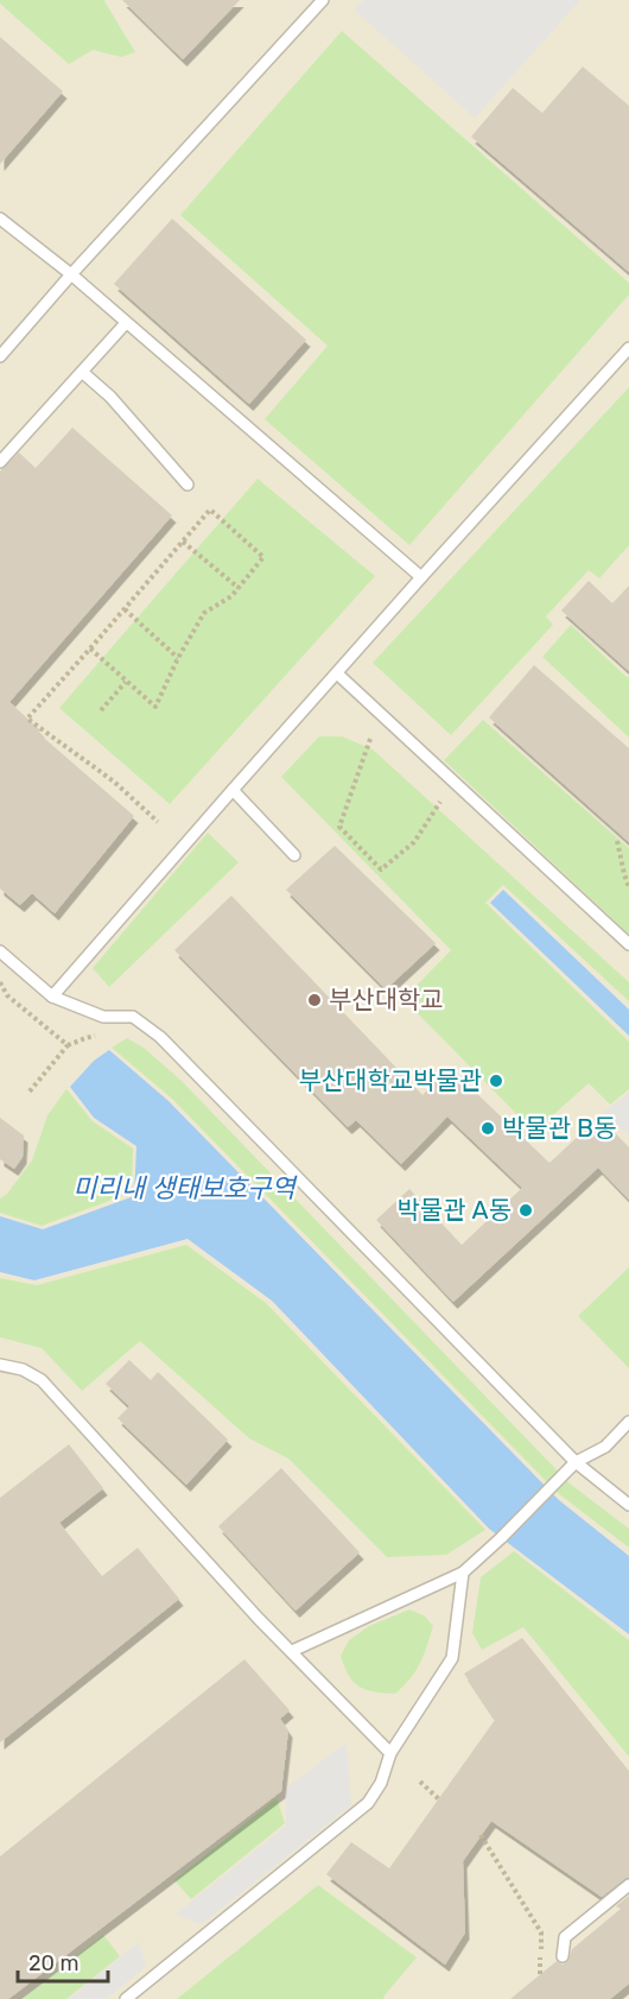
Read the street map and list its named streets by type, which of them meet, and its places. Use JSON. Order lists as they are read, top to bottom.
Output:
{
  "water": ["미리내 생태보호구역"],
  "places": [
    "부산대학교",
    "부산대학교박물관",
    "박물관 B동",
    "박물관 A동"
  ],
  "scale_bar": "20 m"
}
